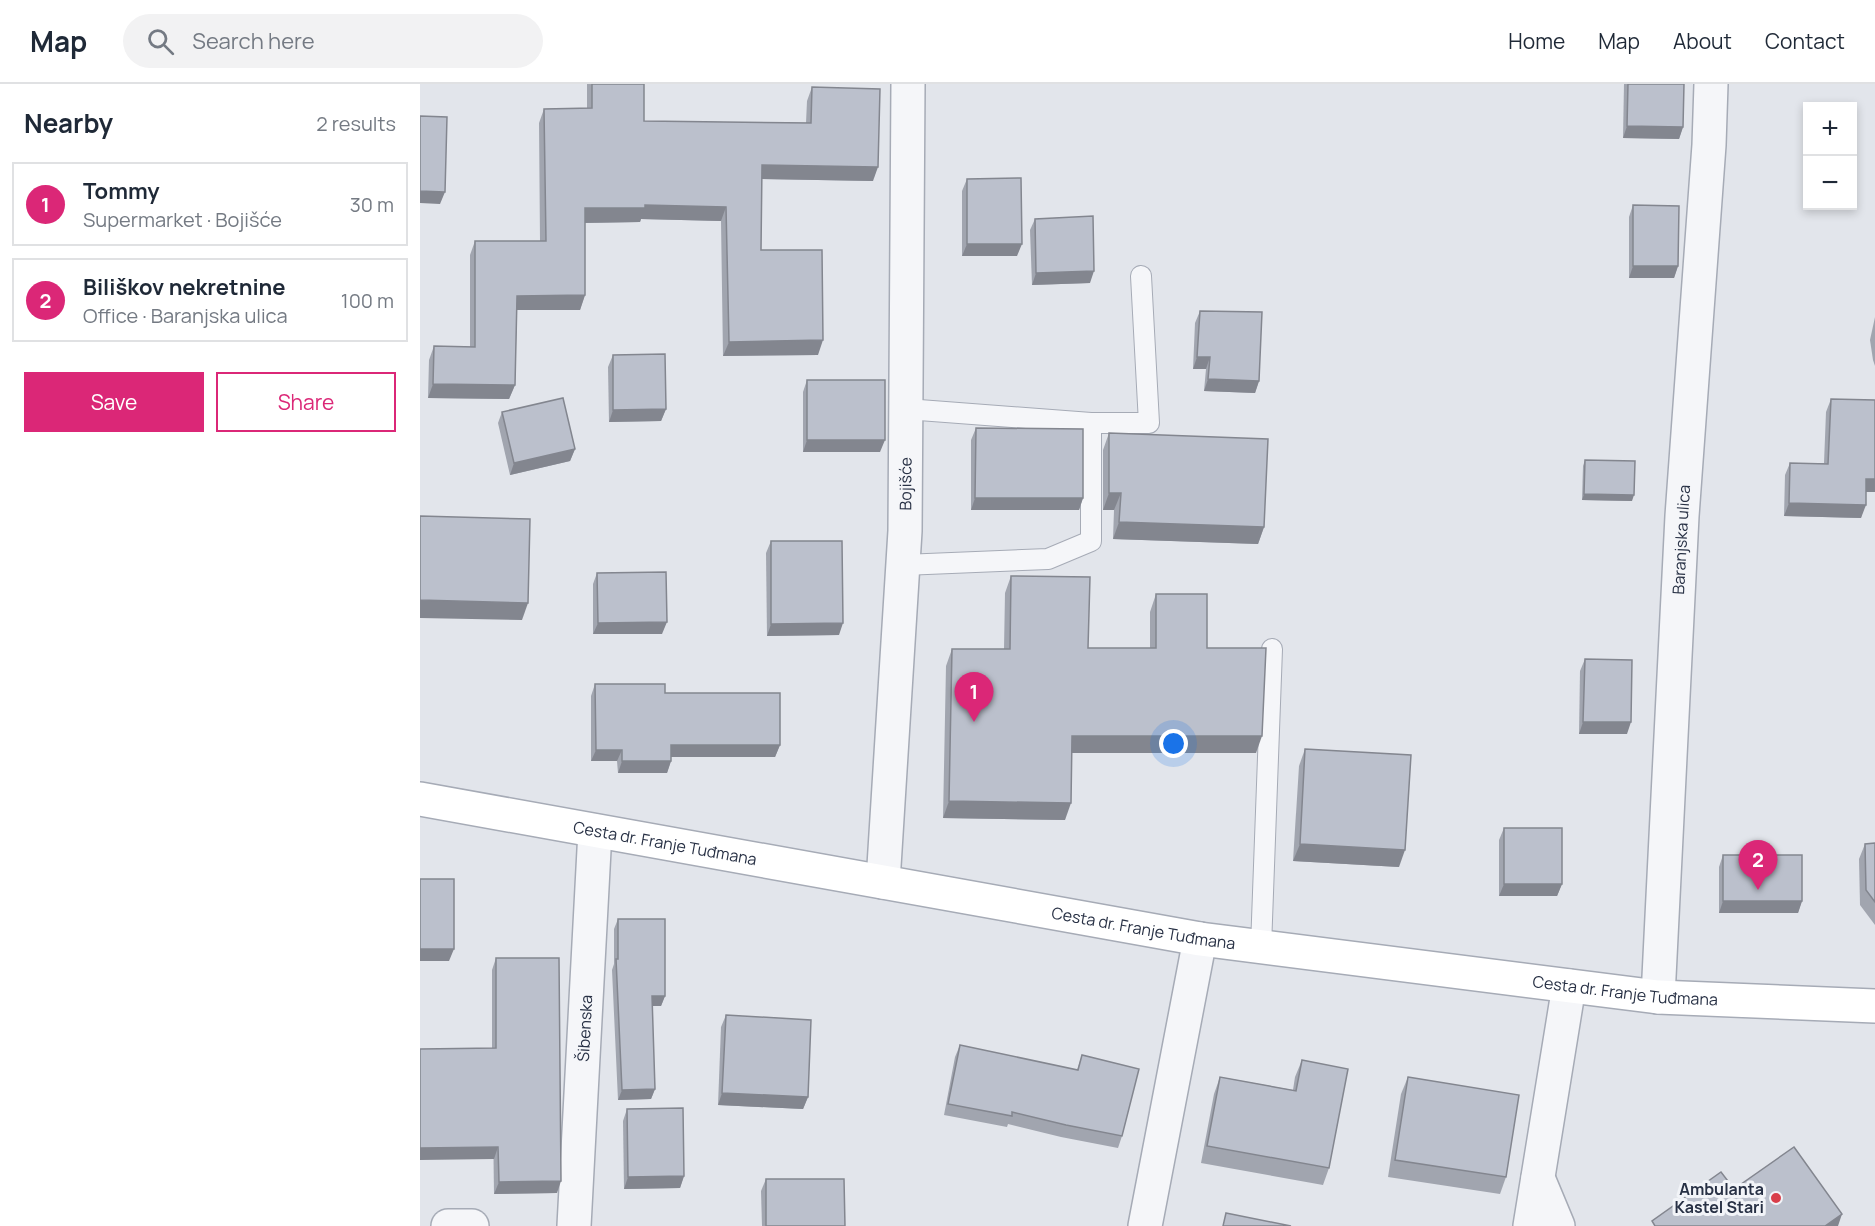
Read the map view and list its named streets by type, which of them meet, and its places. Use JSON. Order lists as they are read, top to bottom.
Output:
{
  "streets": {
    "main road": ["Cesta dr. Franje Tuđmana"],
    "street": ["Bojišće", "Baranjska ulica", "Šibenska"]
  },
  "crossings": [
    ["Bojišće", "Cesta dr. Franje Tuđmana"],
    ["Baranjska ulica", "Cesta dr. Franje Tuđmana"],
    ["Cesta dr. Franje Tuđmana", "Šibenska"]
  ],
  "places": ["Ambulanta Kastel Stari"],
  "page": {
    "header": "Map",
    "search": "Search here",
    "nav": [
      "Home",
      "Map",
      "About",
      "Contact"
    ],
    "heading": ["Nearby", "2 results"],
    "map_buttons": ["+", "−"],
    "list": [
      {
        "mark": "1",
        "name": "Tommy",
        "note": "Supermarket · Bojišće",
        "value": "30 m"
      },
      {
        "mark": "2",
        "name": "Biliškov nekretnine",
        "note": "Office · Baranjska ulica",
        "value": "100 m"
      }
    ],
    "buttons": ["Save", "Share"],
    "pins": ["1", "2"]
  }
}
